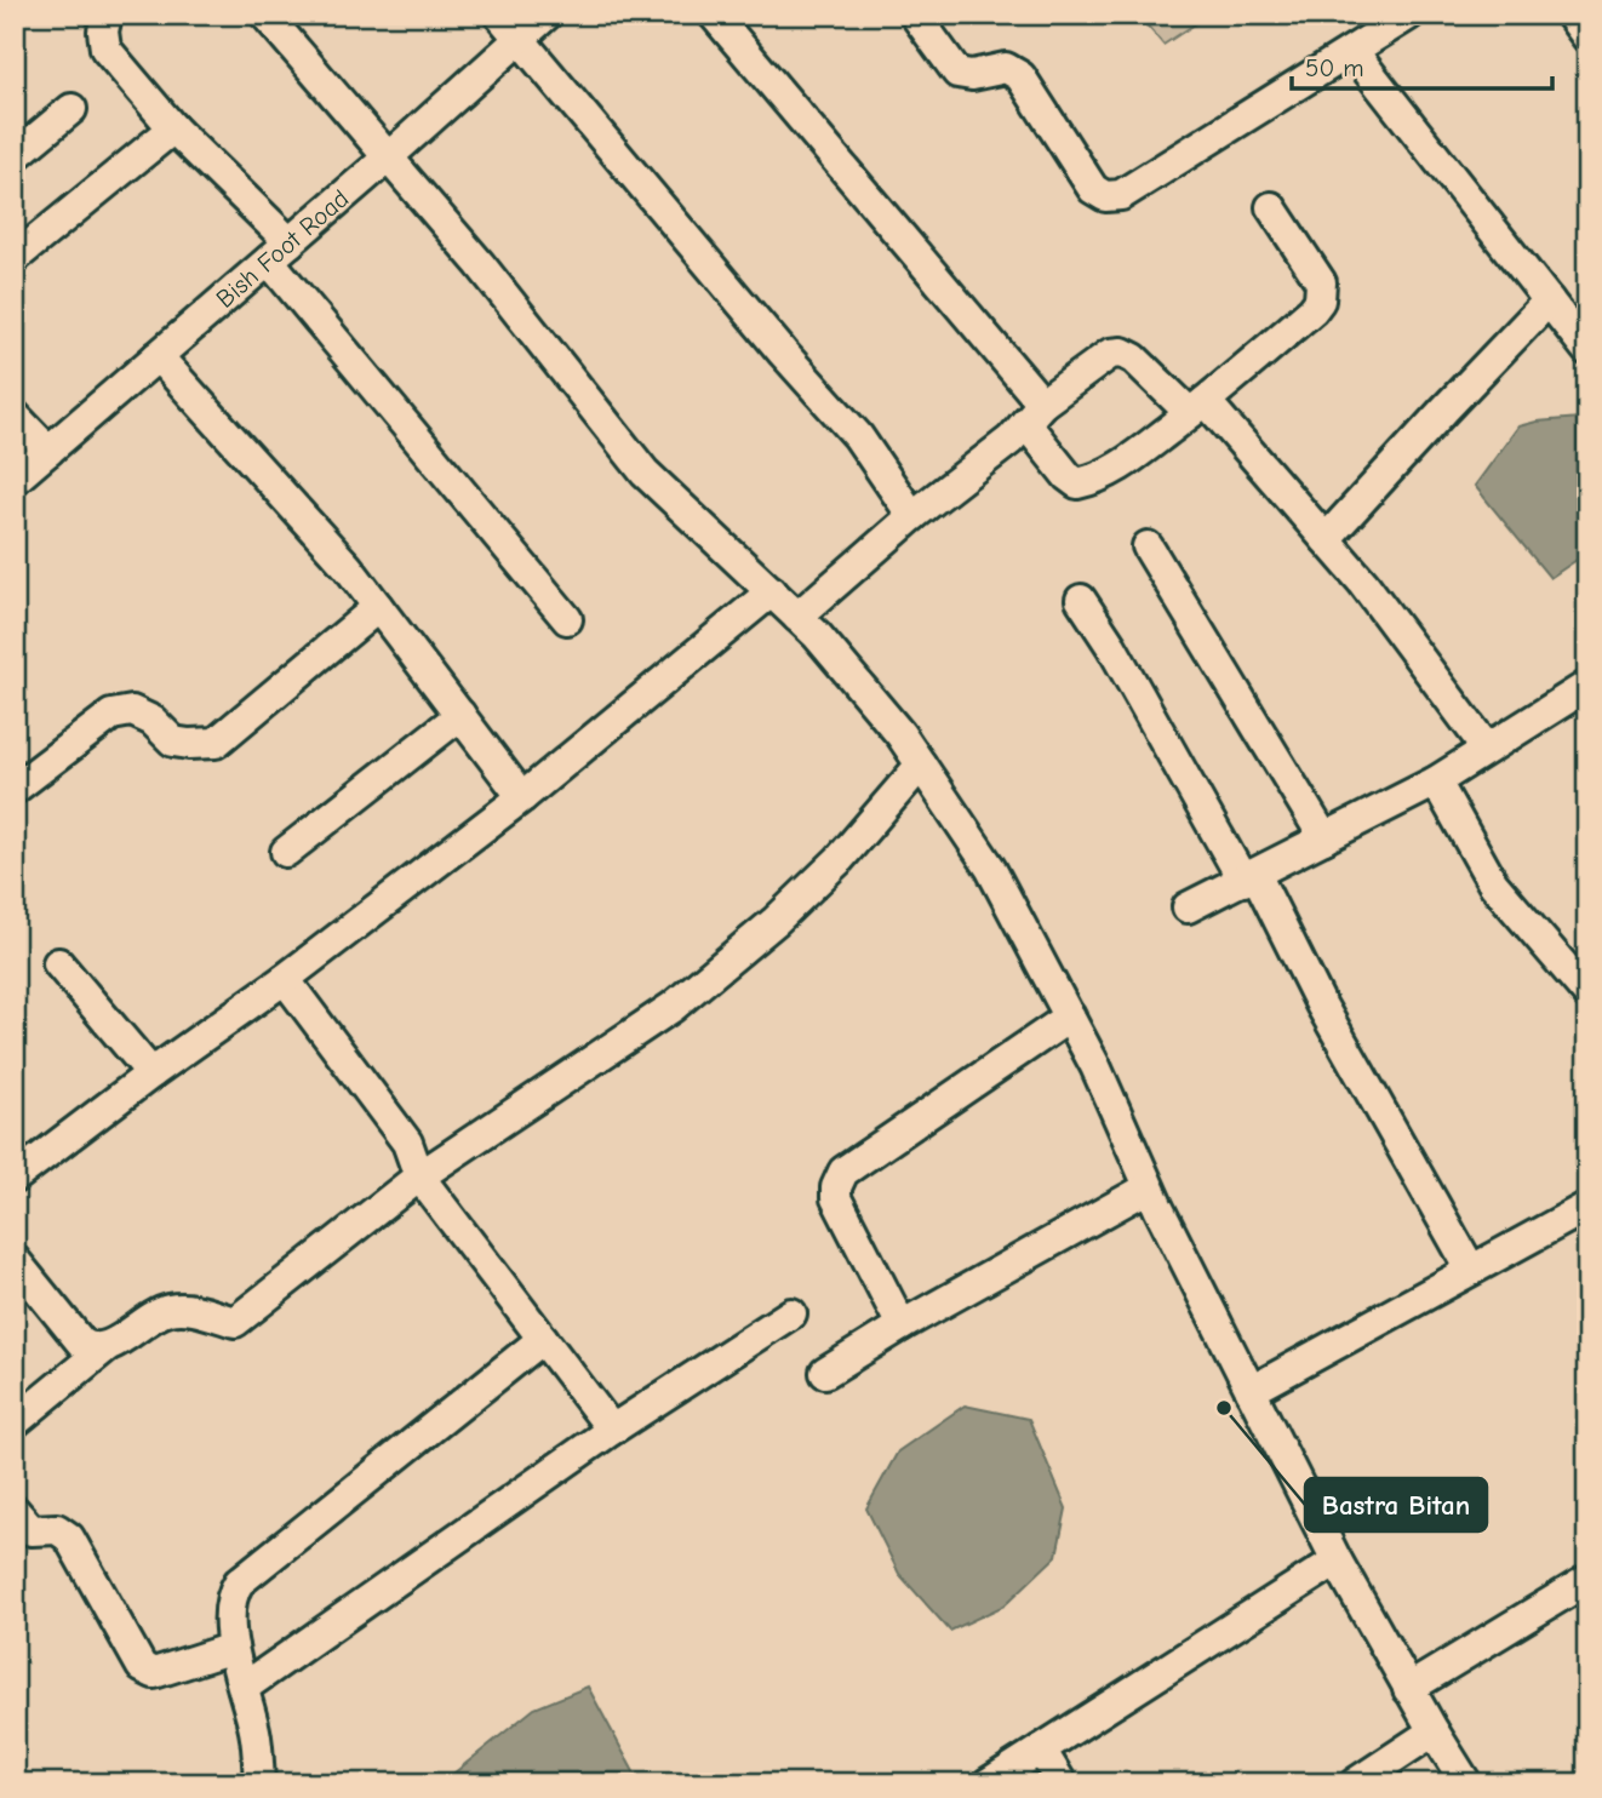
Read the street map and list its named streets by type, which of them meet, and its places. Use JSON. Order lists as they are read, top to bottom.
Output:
{
  "streets": {
    "street": ["Bish Foot Road"]
  },
  "places": ["Bastra Bitan"],
  "scale_bar": "50 m"
}
